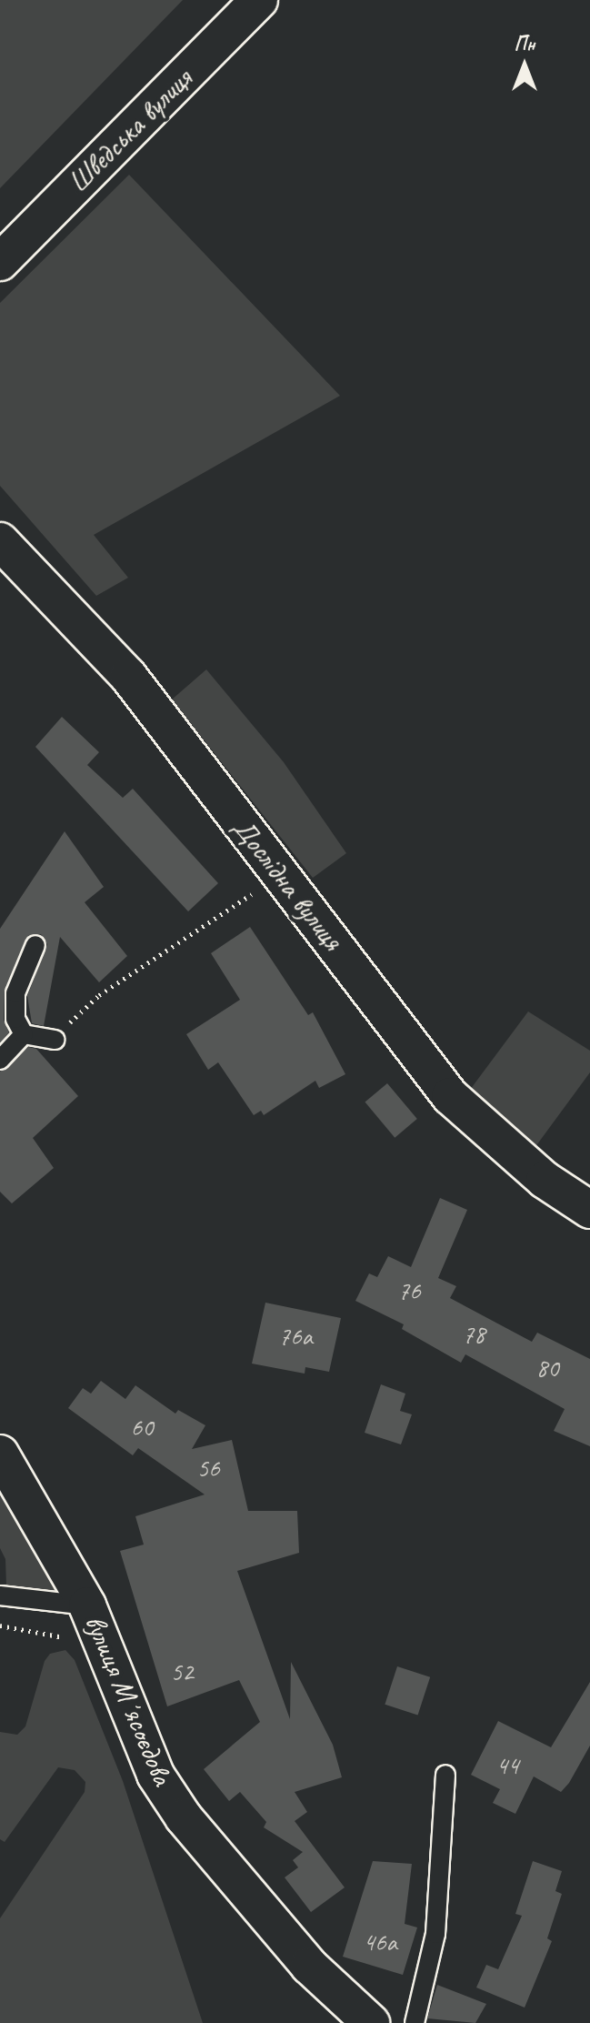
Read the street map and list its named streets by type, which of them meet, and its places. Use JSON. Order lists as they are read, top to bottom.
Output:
{
  "streets": {
    "street": ["Шведська вулиця", "Дослідна вулиця", "вулиця Мʼясоєдова"]
  },
  "house_numbers": [
    "76",
    "78",
    "76а",
    "80",
    "60",
    "56",
    "52",
    "44",
    "46а"
  ],
  "north": "top"
}
